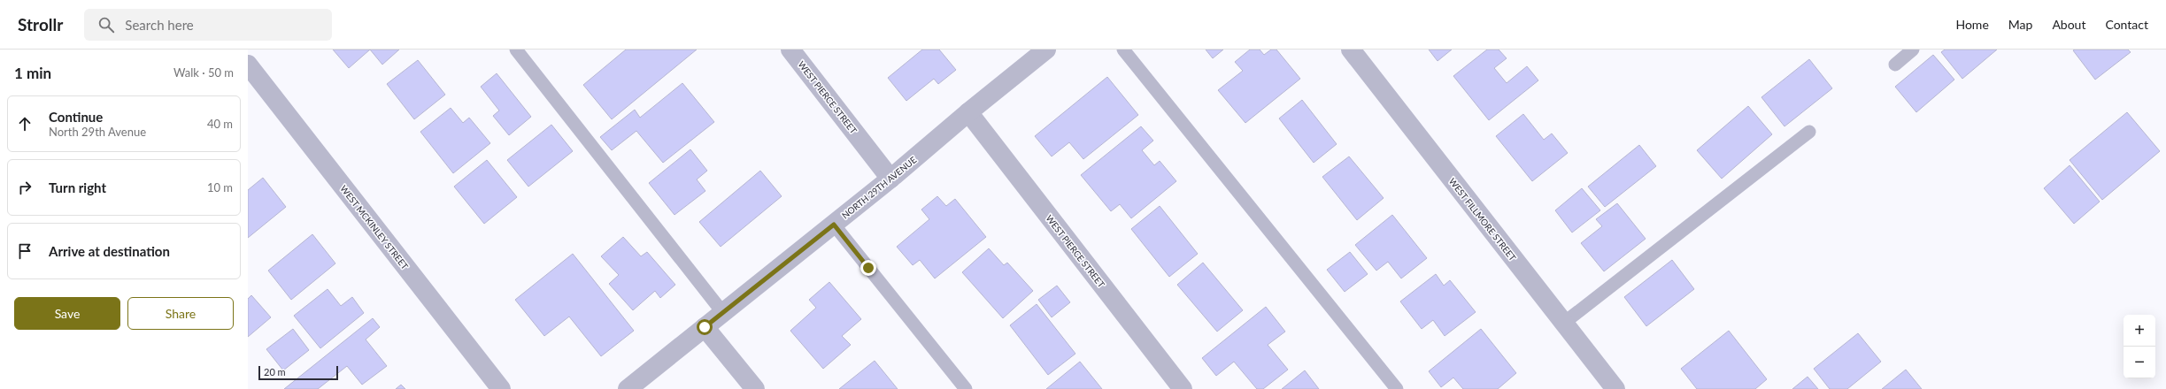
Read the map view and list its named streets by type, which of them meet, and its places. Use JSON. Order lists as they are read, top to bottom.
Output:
{
  "streets": {
    "street": [
      "WEST PIERCE STREET",
      "NORTH 29TH AVENUE",
      "WEST FILLMORE STREET",
      "WEST MCKINLEY STREET"
    ]
  },
  "crossings": [
    ["WEST PIERCE STREET", "NORTH 29TH AVENUE"]
  ],
  "scale_bar": "20 m",
  "page": {
    "header": "Strollr",
    "search": "Search here",
    "nav": [
      "Home",
      "Map",
      "About",
      "Contact"
    ],
    "heading": ["1 min", "Walk · 50 m"],
    "list": [
      ["Continue", "North 29th Avenue", "40 m"],
      ["Turn right", "10 m"],
      "Arrive at destination"
    ],
    "buttons": ["Save", "Share"],
    "map_buttons": ["+", "−"],
    "scale": "20 m"
  }
}
